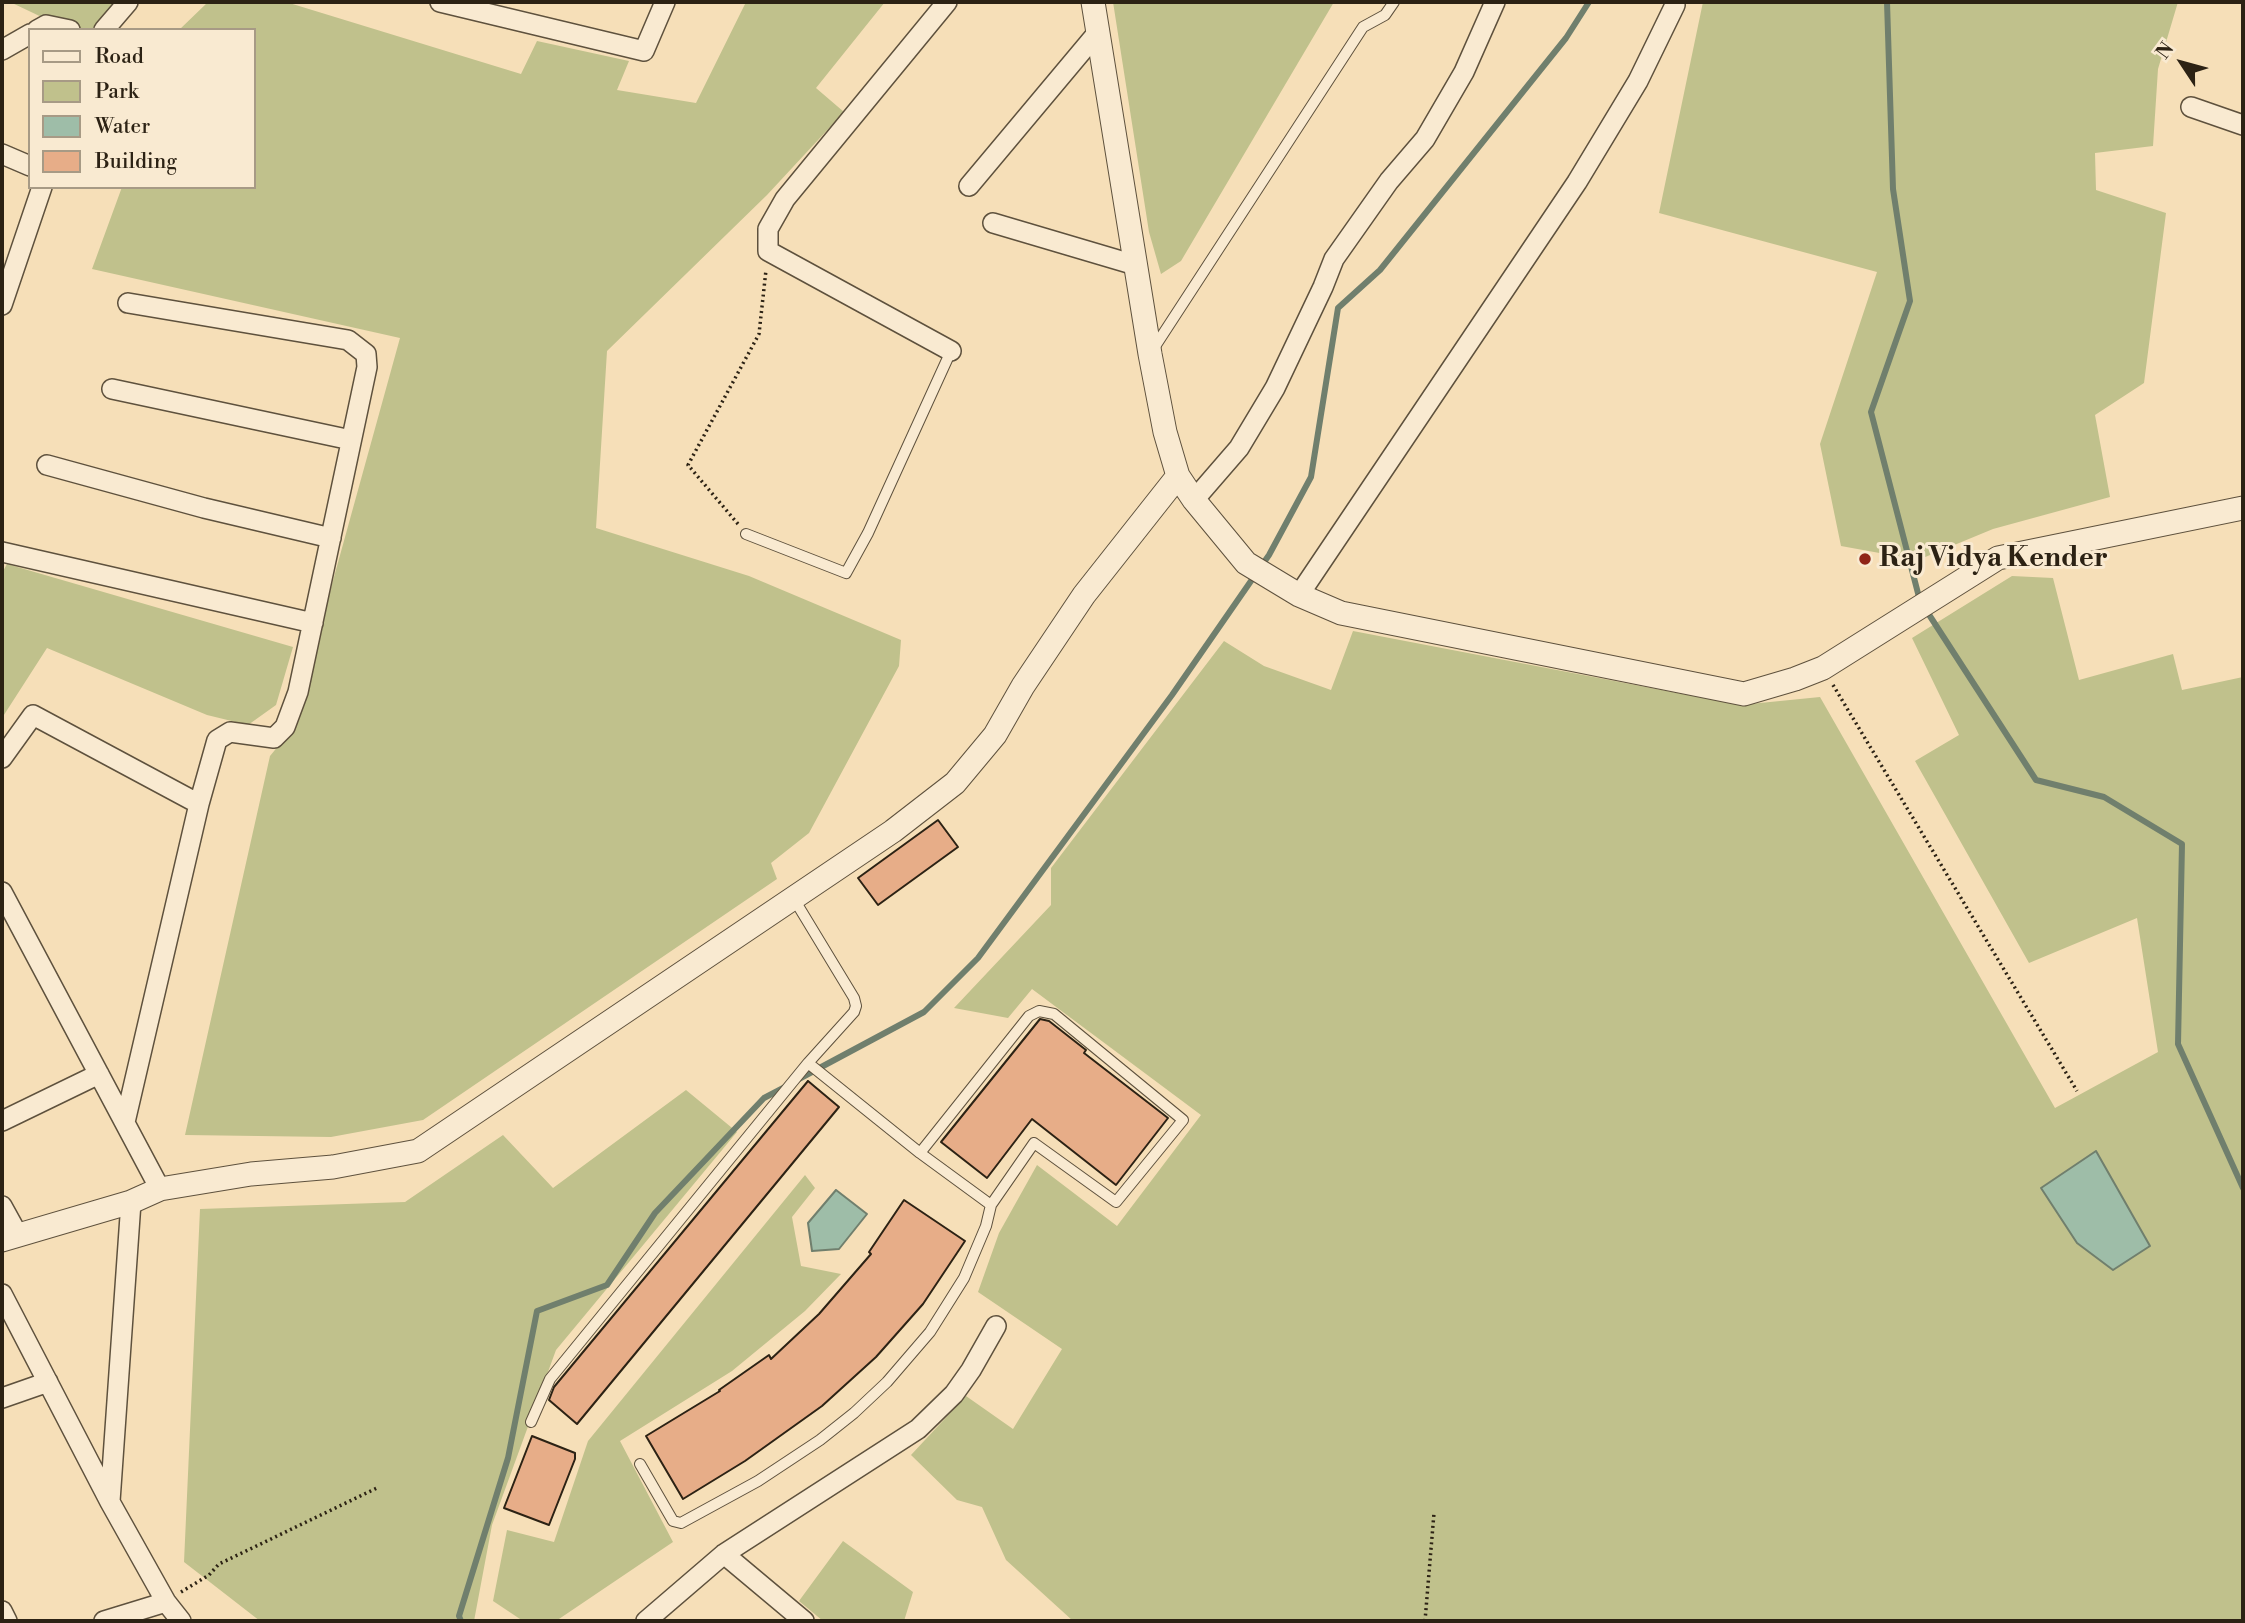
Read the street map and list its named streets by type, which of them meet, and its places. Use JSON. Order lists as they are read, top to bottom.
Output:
{
  "places": ["Raj Vidya Kender"],
  "legend": [
    "Road",
    "Park",
    "Water",
    "Building"
  ],
  "north": "top left"
}
